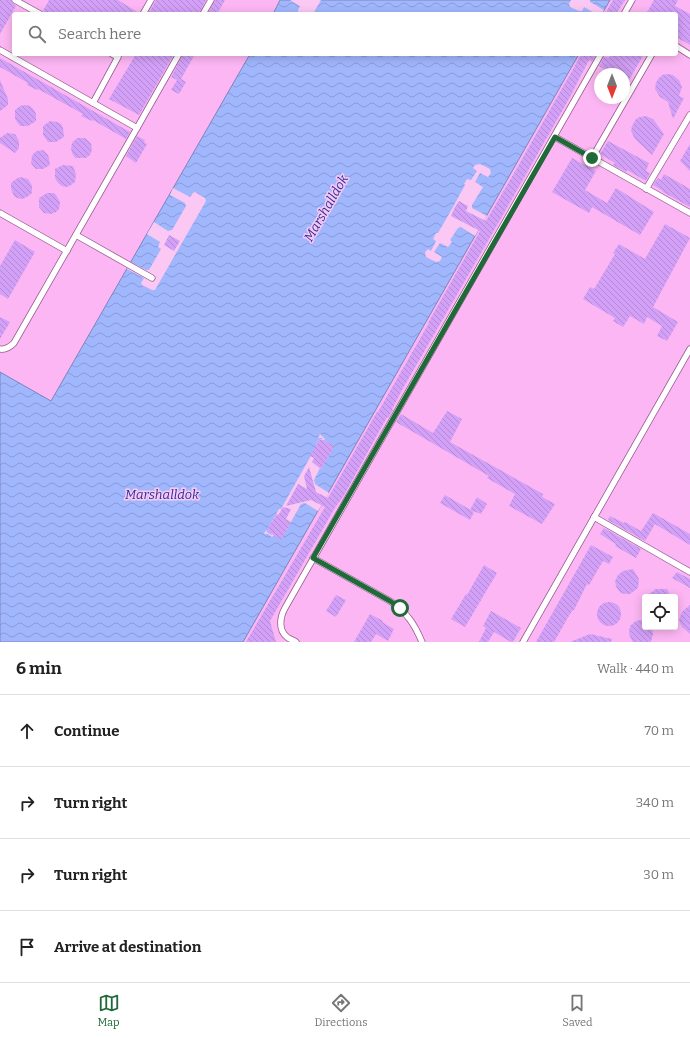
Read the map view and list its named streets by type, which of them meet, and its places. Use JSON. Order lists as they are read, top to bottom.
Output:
{
  "water": ["Marshalldok"],
  "north": "bottom",
  "page": {
    "search": "Search here",
    "heading": ["6 min", "Walk · 440 m"],
    "list": [
      ["Continue", "70 m"],
      ["Turn right", "340 m"],
      ["Turn right", "30 m"],
      "Arrive at destination"
    ],
    "nav": ["Map", "Directions", "Saved"]
  }
}
